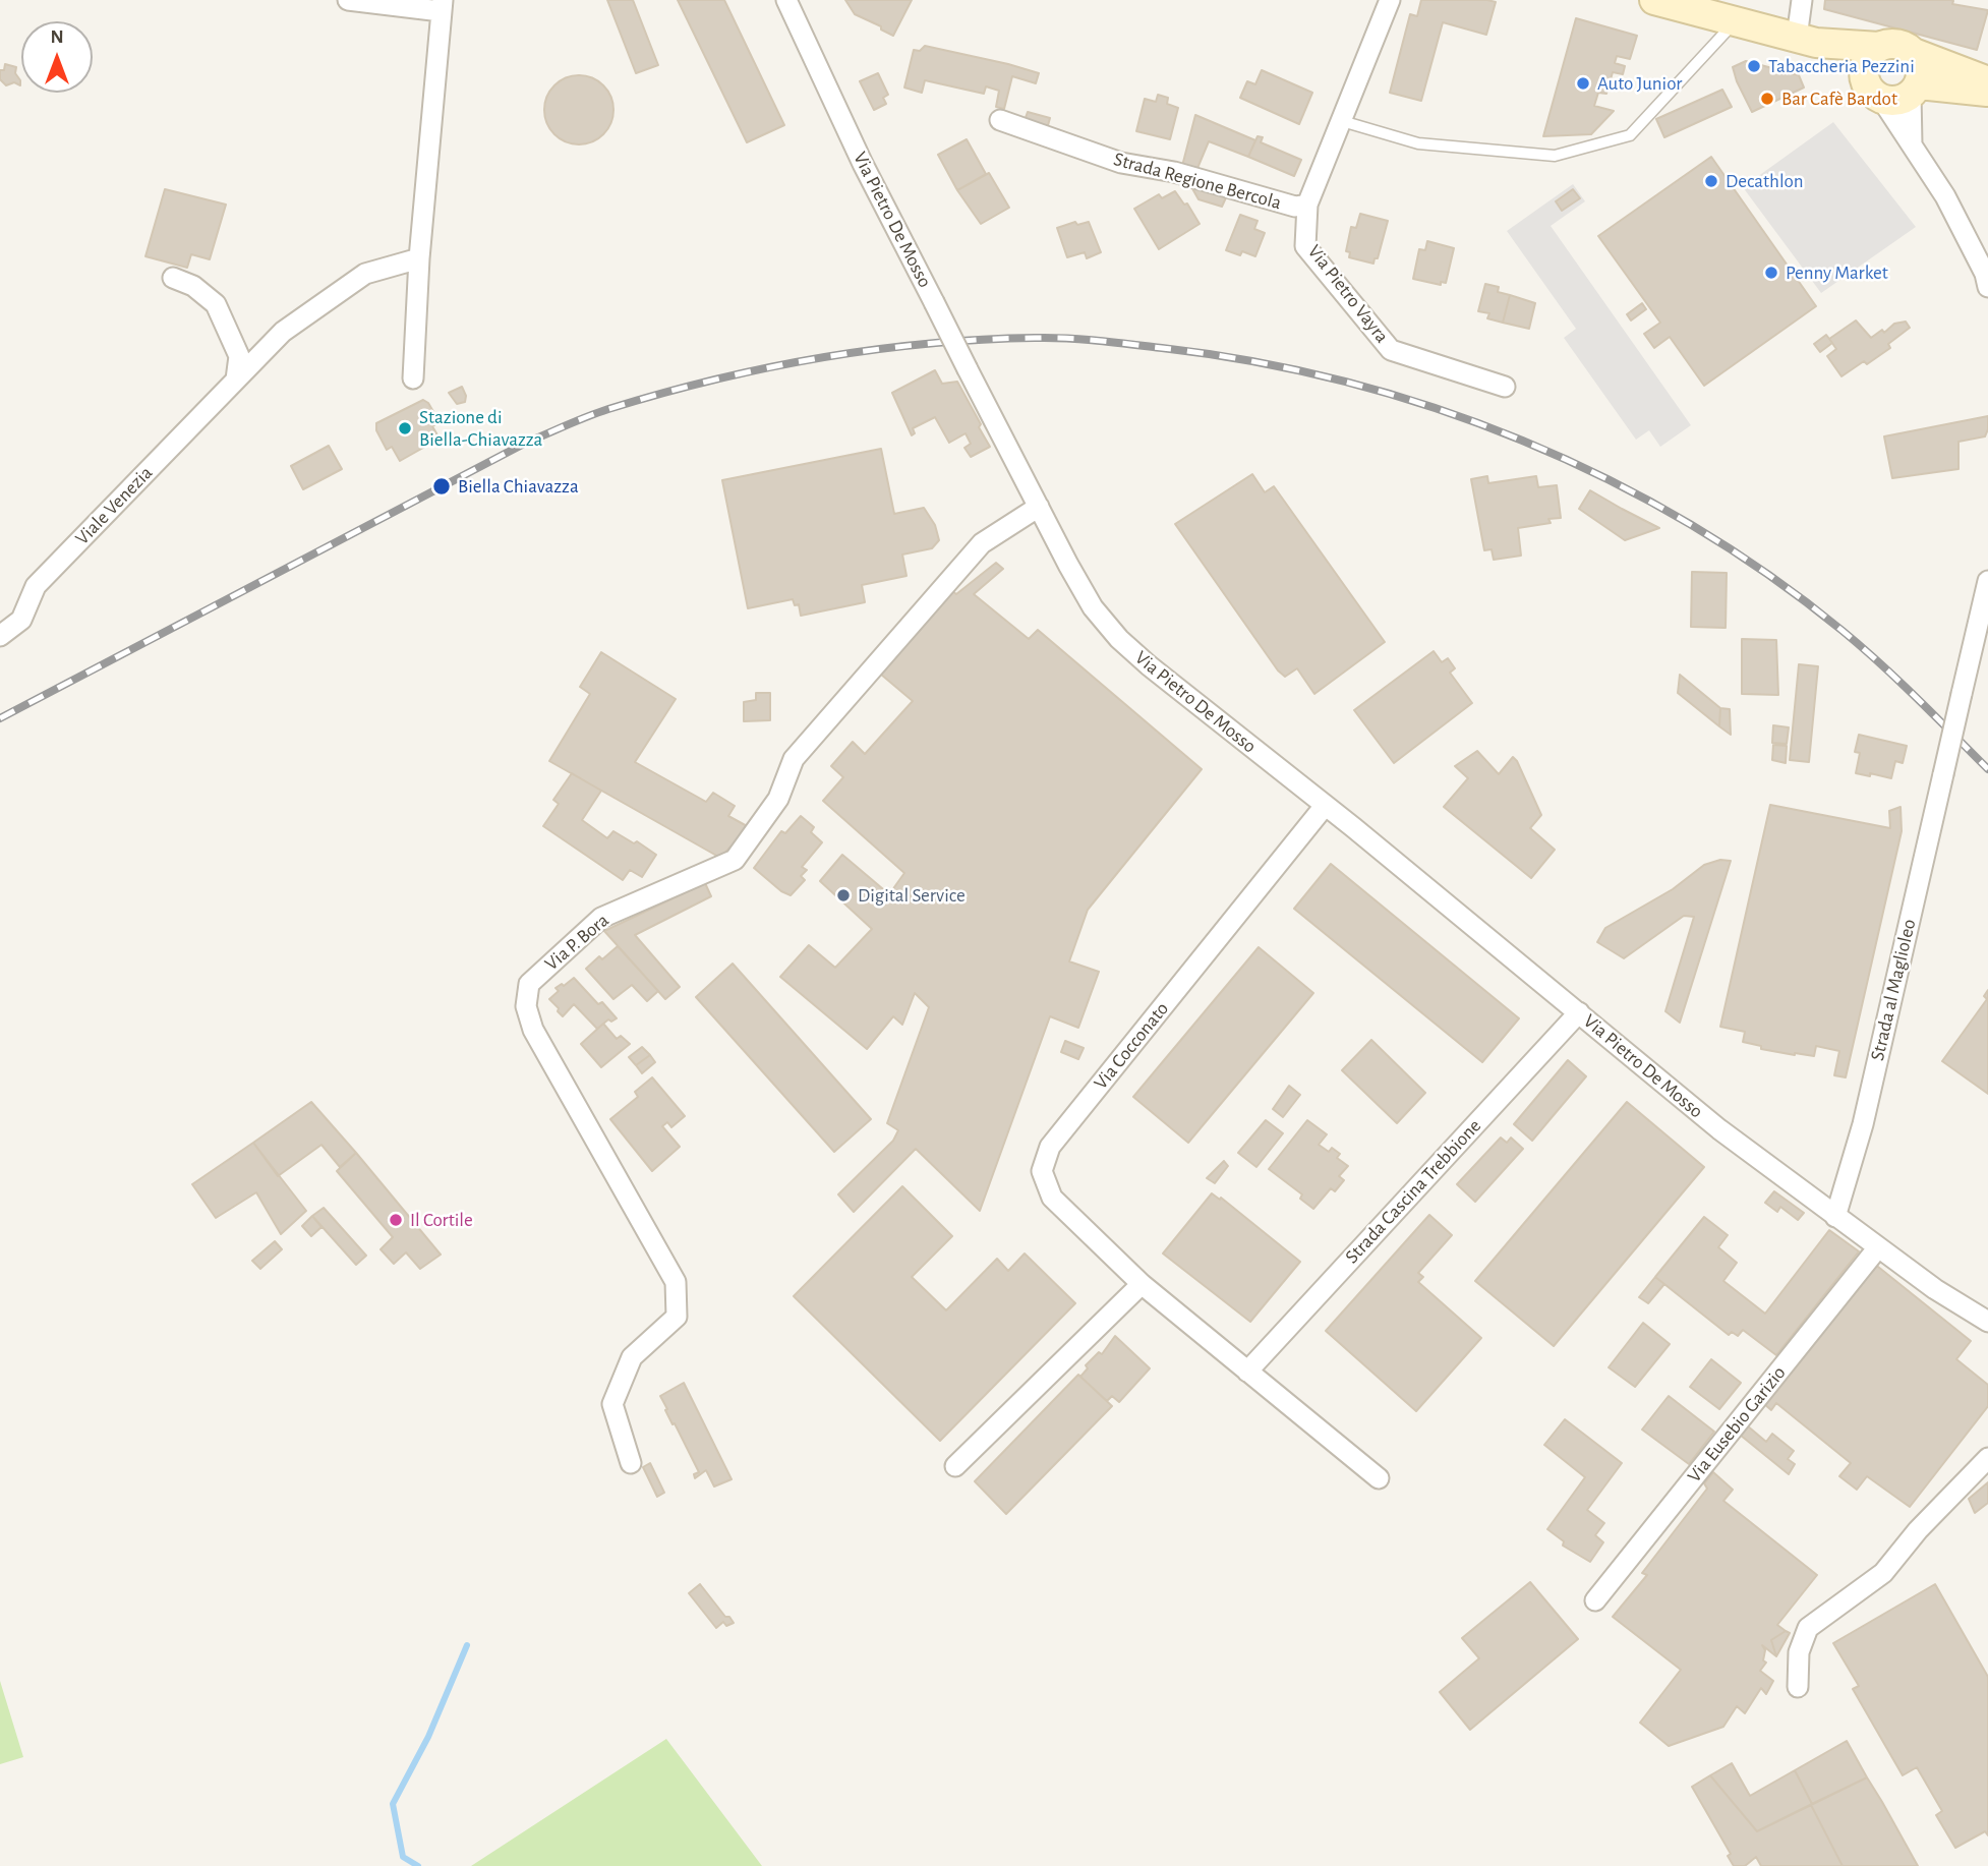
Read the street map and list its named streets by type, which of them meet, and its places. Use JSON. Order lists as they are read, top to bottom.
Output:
{
  "streets": {
    "street": [
      "Strada Regione Bercola",
      "Via Pietro De Mosso",
      "Via Pietro Vayra",
      "Viale Venezia",
      "Via P. Bora",
      "Strada al Maglioleo",
      "Via Cocconato",
      "Strada Cascina Trebbione",
      "Via Eusebio Garizio"
    ]
  },
  "crossings": [
    ["Strada Regione Bercola", "Via Pietro Vayra"],
    ["Via Pietro De Mosso", "Via P. Bora"],
    ["Via Pietro De Mosso", "Strada al Maglioleo"],
    ["Via Pietro De Mosso", "Via Cocconato"],
    ["Via Pietro De Mosso", "Strada Cascina Trebbione"]
  ],
  "places": [
    "Tabaccheria Pezzini",
    "Auto Junior",
    "Bar Cafè Bardot",
    "Decathlon",
    "Penny Market",
    "Stazione di Biella-Chiavazza",
    "Biella Chiavazza",
    "Digital Service",
    "Il Cortile"
  ],
  "north": "top"
}
